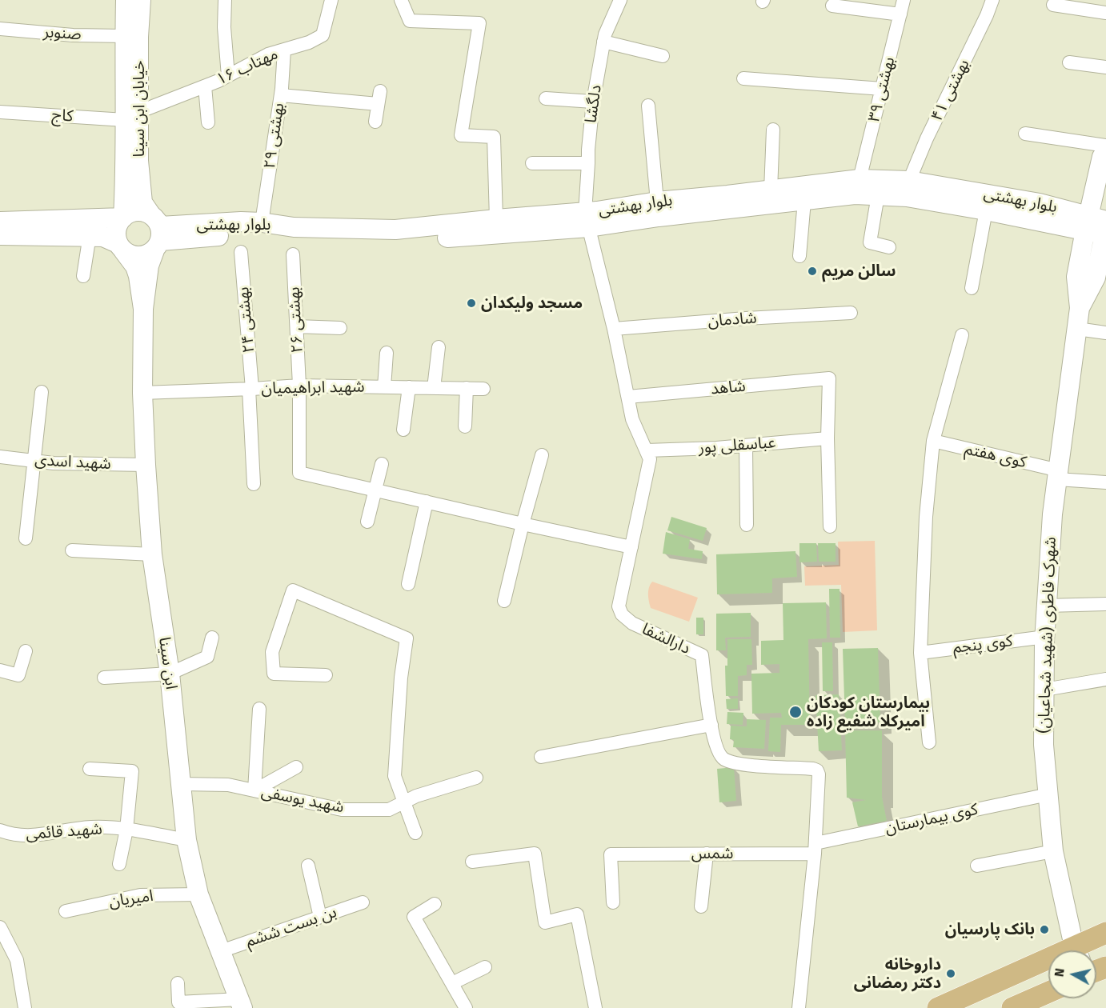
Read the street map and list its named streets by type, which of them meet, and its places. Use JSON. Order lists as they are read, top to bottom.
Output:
{
  "streets": {
    "main road": [
      "خیابان ابن سینا",
      "بلوار بهشتی",
      "شهرک فاطری (شهید شجاعیان)",
      "ابن سینا"
    ],
    "street": [
      "صنوبر",
      "مهتاب ۱۶",
      "بهشتی ۳۹",
      "بهشتی ۴۱",
      "دلگشا",
      "کاج",
      "بهشتی ۲۹",
      "بهشتی ۲۴",
      "بهشتی ۲۶",
      "شادمان",
      "شهید ابراهیمیان",
      "شاهد",
      "عباسقلی پور",
      "کوی هفتم",
      "شهید اسدی",
      "دارالشفا",
      "کوی پنجم",
      "شهید یوسفی",
      "کوی بیمارستان",
      "شهید قائمی",
      "شمس",
      "امیریان",
      "بن بست ششم"
    ]
  },
  "crossings": [
    ["صنوبر", "خیابان ابن سینا"],
    ["مهتاب ۱۶", "خیابان ابن سینا"],
    ["مهتاب ۱۶", "کاج"],
    ["مهتاب ۱۶", "بهشتی ۲۹"],
    ["بهشتی ۳۹", "بلوار بهشتی"],
    ["بهشتی ۴۱", "بلوار بهشتی"],
    ["دلگشا", "بلوار بهشتی"],
    ["دلگشا", "دارالشفا"],
    ["خیابان ابن سینا", "کاج"],
    ["خیابان ابن سینا", "بلوار بهشتی"],
    ["بهشتی ۲۹", "بلوار بهشتی"],
    ["بلوار بهشتی", "شهرک فاطری (شهید شجاعیان)"],
    ["بلوار بهشتی", "دارالشفا"],
    ["بهشتی ۲۴", "شهید ابراهیمیان"],
    ["بهشتی ۲۶", "شهید ابراهیمیان"],
    ["شادمان", "دارالشفا"],
    ["شهید ابراهیمیان", "ابن سینا"],
    ["شاهد", "عباسقلی پور"],
    ["شاهد", "دارالشفا"],
    ["عباسقلی پور", "دارالشفا"],
    ["کوی هفتم", "شهرک فاطری (شهید شجاعیان)"],
    ["شهید اسدی", "ابن سینا"],
    ["شهرک فاطری (شهید شجاعیان)", "کوی پنجم"],
    ["شهرک فاطری (شهید شجاعیان)", "کوی بیمارستان"],
    ["دارالشفا", "کوی بیمارستان"],
    ["دارالشفا", "شمس"],
    ["ابن سینا", "شهید یوسفی"],
    ["ابن سینا", "شهید قائمی"],
    ["ابن سینا", "امیریان"],
    ["ابن سینا", "بن بست ششم"],
    ["کوی بیمارستان", "شمس"]
  ],
  "places": [
    "سالن مریم",
    "مسجد ولیکدان",
    "بیمارستان کودکان امیرکلا شفیع زاده",
    "بانک پارسیان",
    "داروخانه دکتر رمضانی"
  ],
  "north": "left"
}
